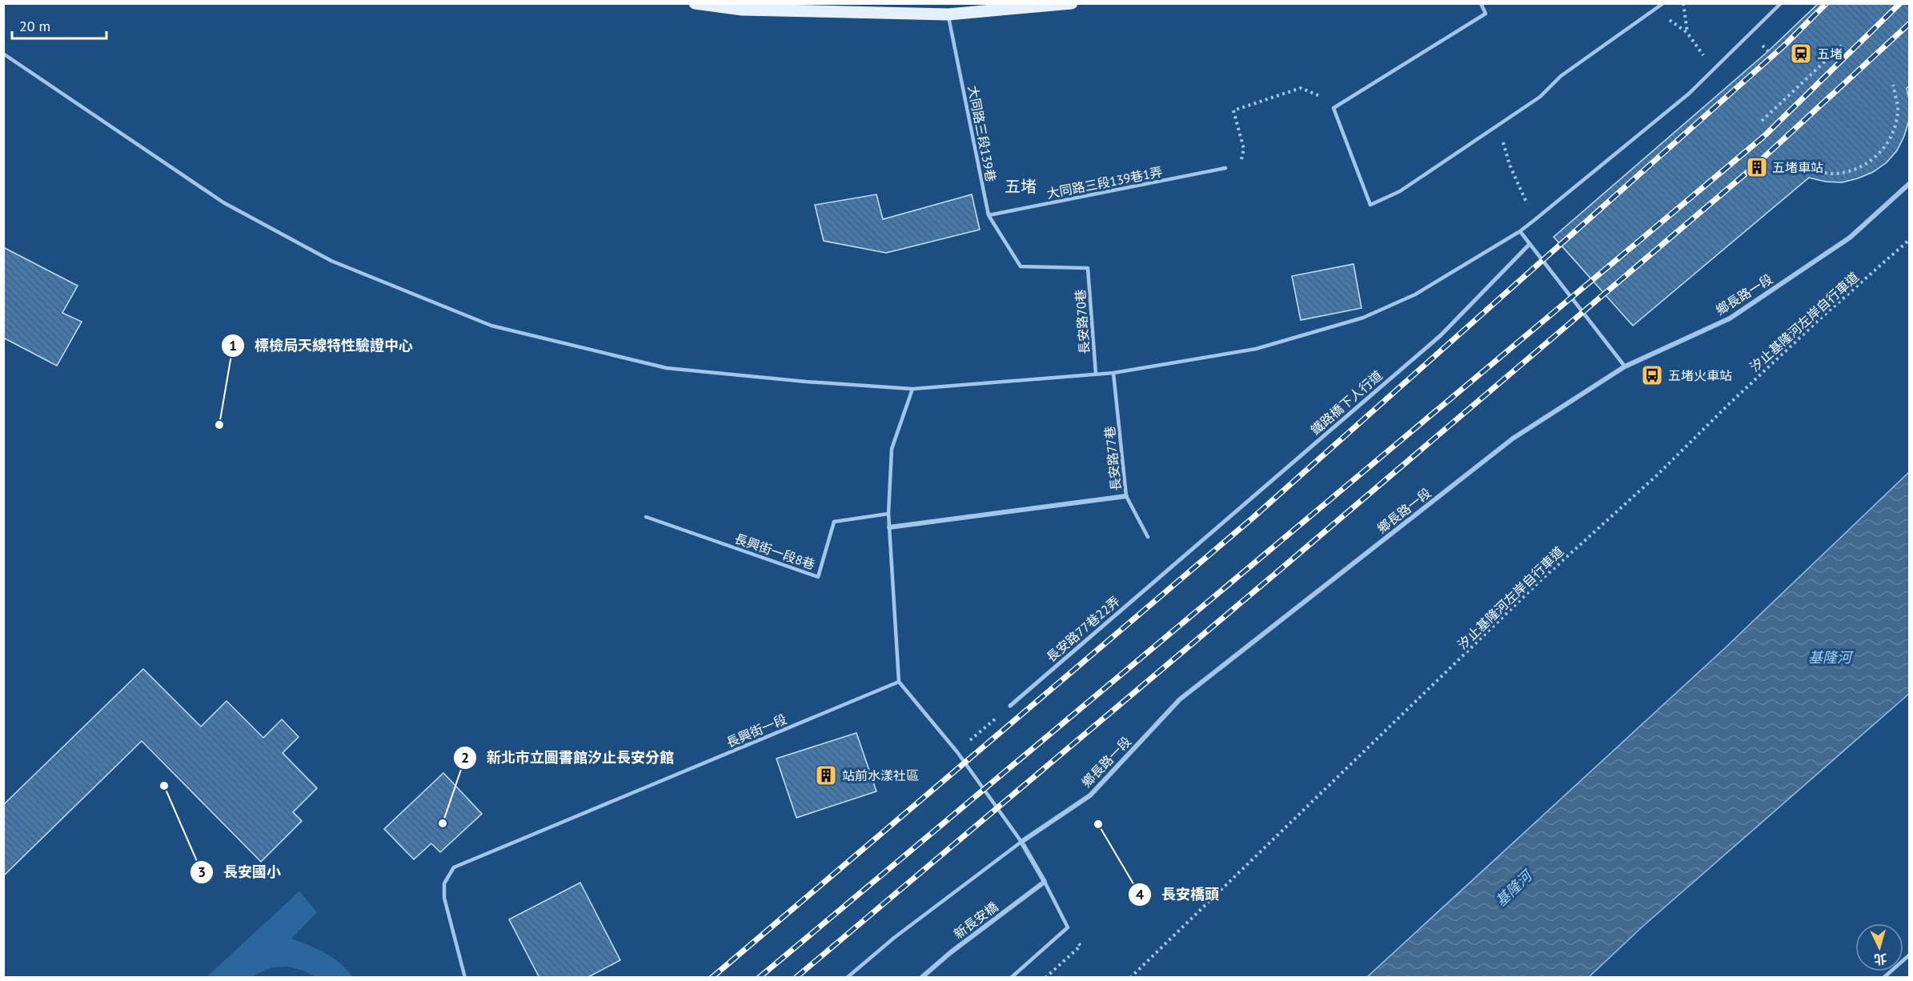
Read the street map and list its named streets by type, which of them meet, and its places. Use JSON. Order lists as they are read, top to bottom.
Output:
{
  "streets": {
    "street": [
      "鄉長路一段",
      "鐵路橋下人行道",
      "長安路77巷22弄",
      "新長安橋"
    ],
    "lane": [
      "大同路三段139巷",
      "大同路三段139巷1弄",
      "長安路70巷",
      "長安路77巷",
      "長興街一段8巷",
      "長興街一段"
    ],
    "path": ["汐止基隆河左岸自行車道"]
  },
  "crossings": [
    ["大同路三段139巷", "大同路三段139巷1弄"],
    ["大同路三段139巷", "長安路70巷"],
    ["鐵路橋下人行道", "長安路77巷22弄"]
  ],
  "districts": ["五堵"],
  "water": ["基隆河"],
  "places": {
    "station": ["五堵"],
    "building": ["五堵車站", "站前水漾社區"],
    "bus stop": ["五堵火車站"],
    "other": [
      "標檢局天線特性驗證中心",
      "長安國小",
      "新北市立圖書館汐止長安分館",
      "長安橋頭"
    ]
  },
  "scale_bar": "20 m",
  "north": "bottom"
}
